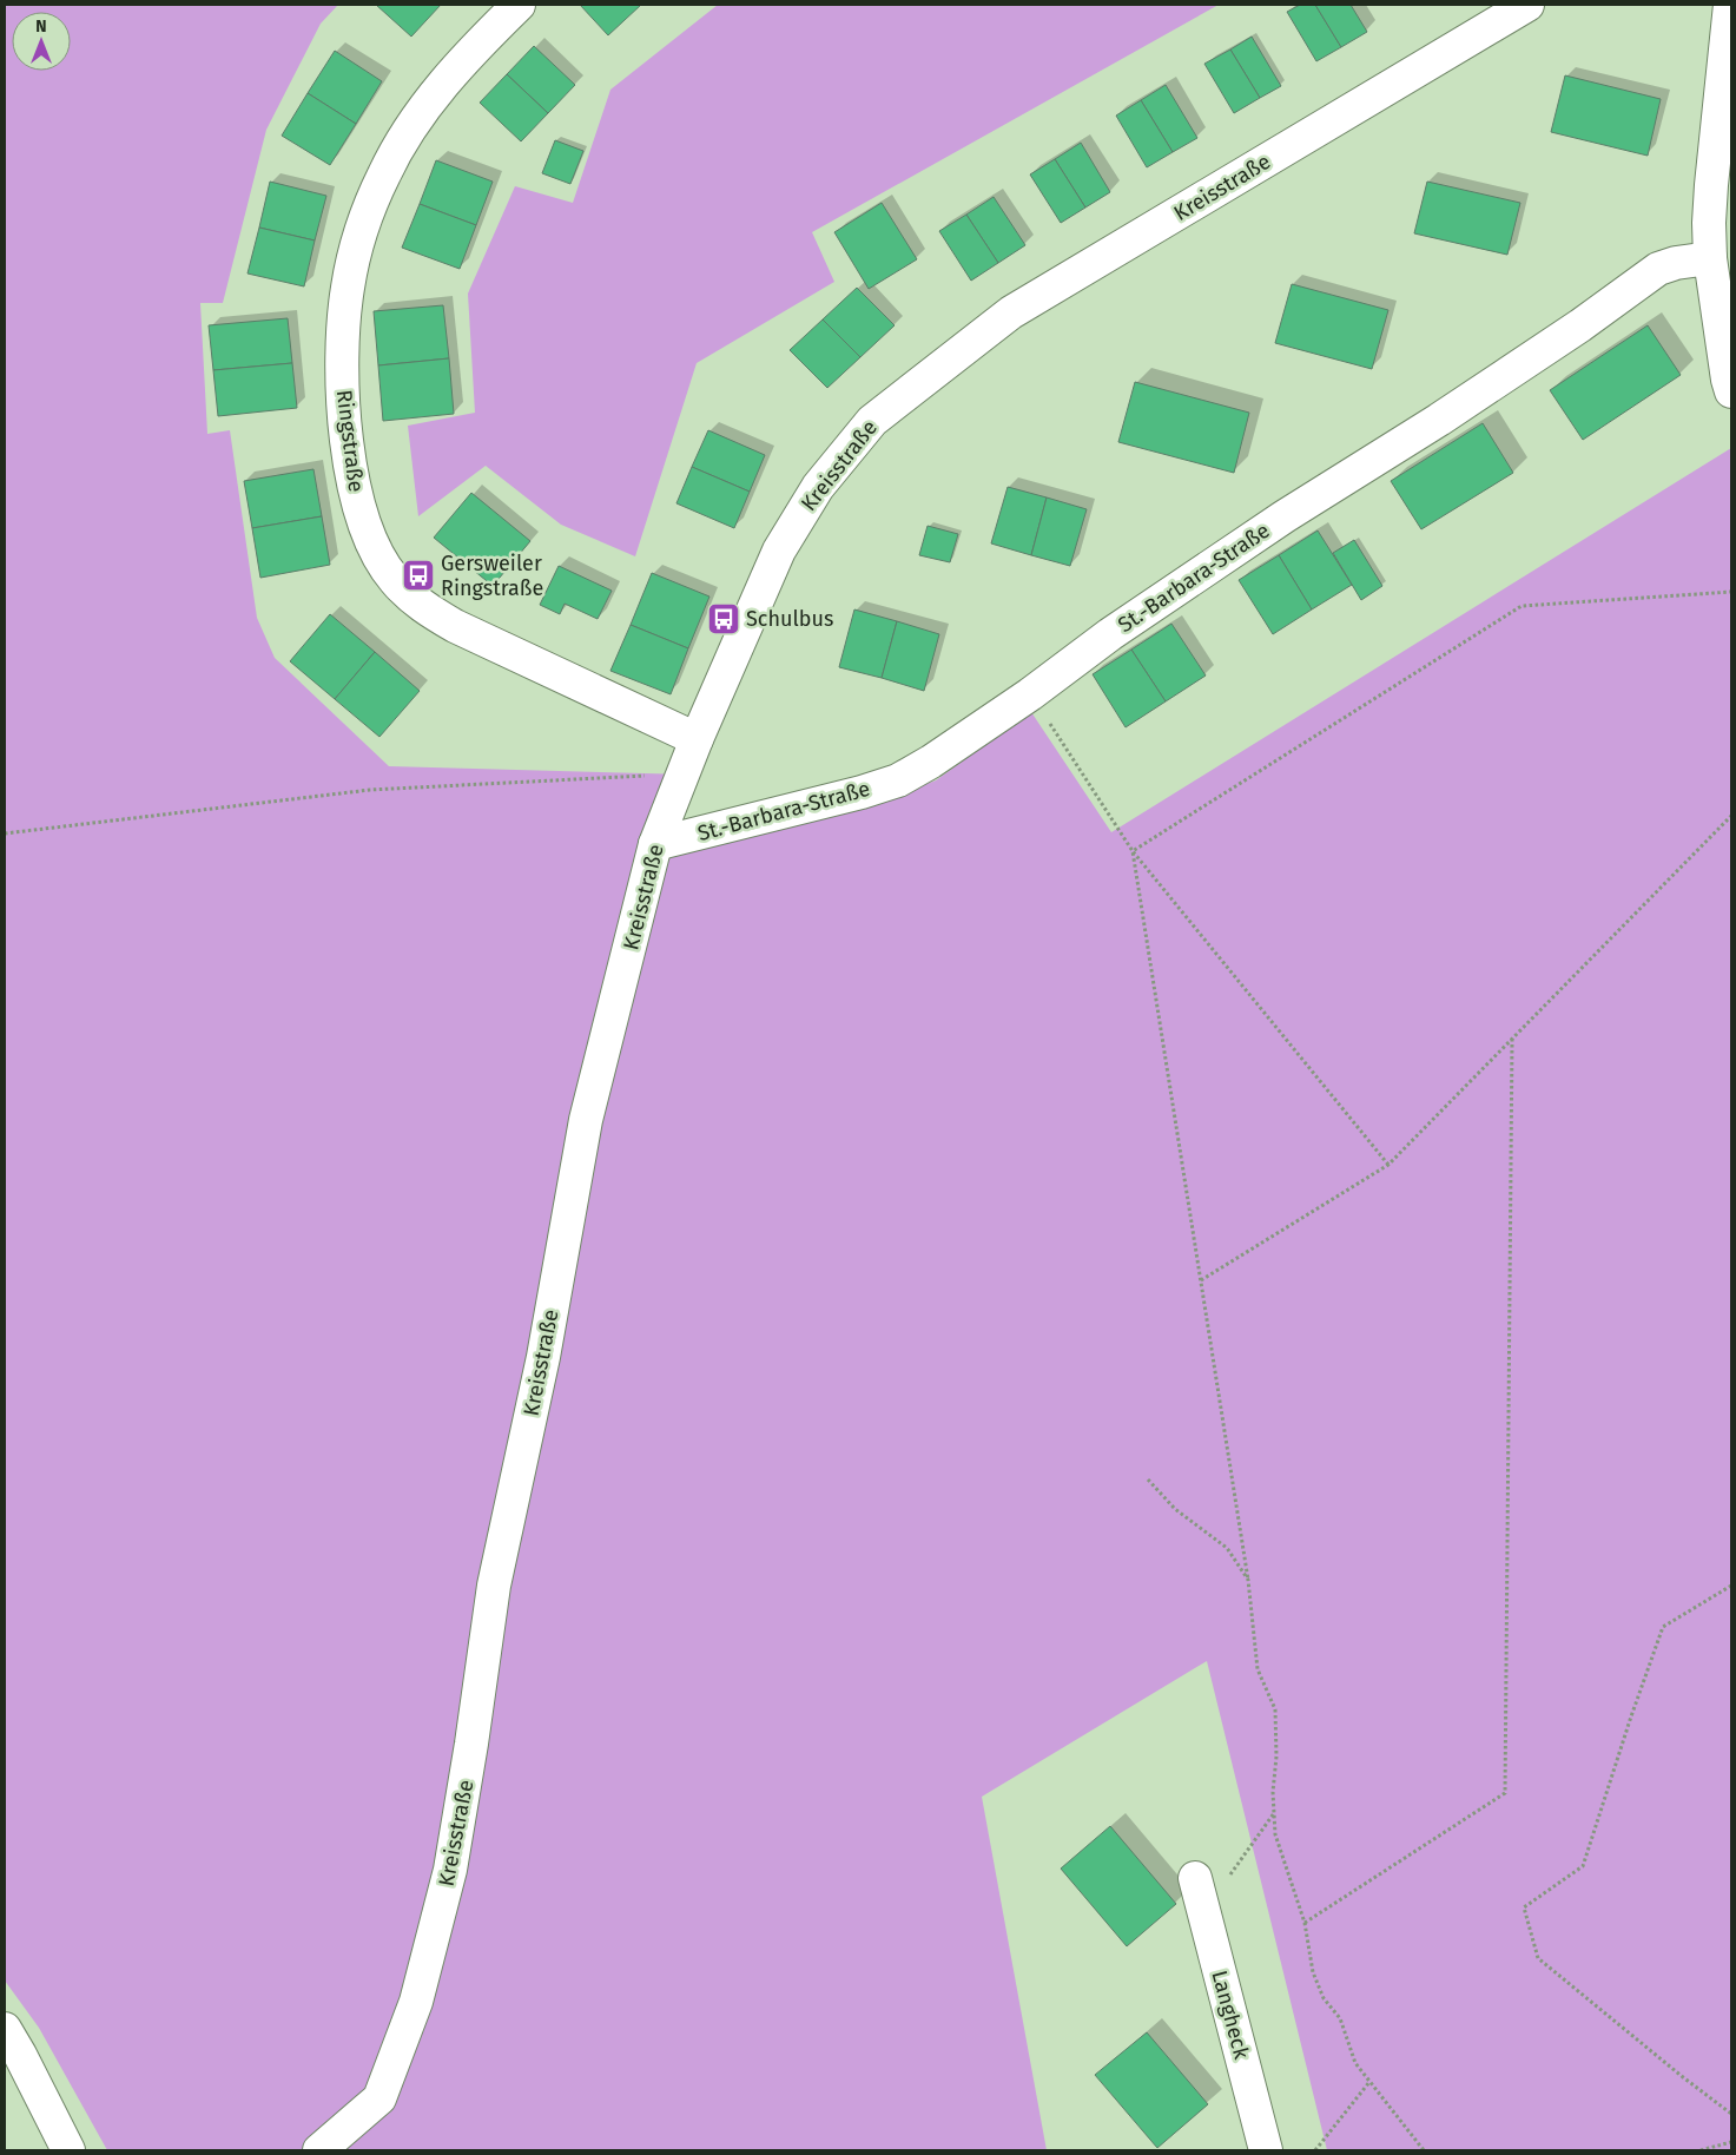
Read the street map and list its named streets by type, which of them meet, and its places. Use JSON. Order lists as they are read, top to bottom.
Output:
{
  "streets": {
    "street": [
      "Kreisstraße",
      "Ringstraße",
      "St.-Barbara-Straße",
      "Langheck"
    ]
  },
  "crossings": [
    ["Kreisstraße", "Ringstraße"],
    ["Kreisstraße", "St.-Barbara-Straße"]
  ],
  "places": {
    "bus stop": ["Gersweiler Ringstraße", "Schulbus"]
  },
  "north": "top"
}
